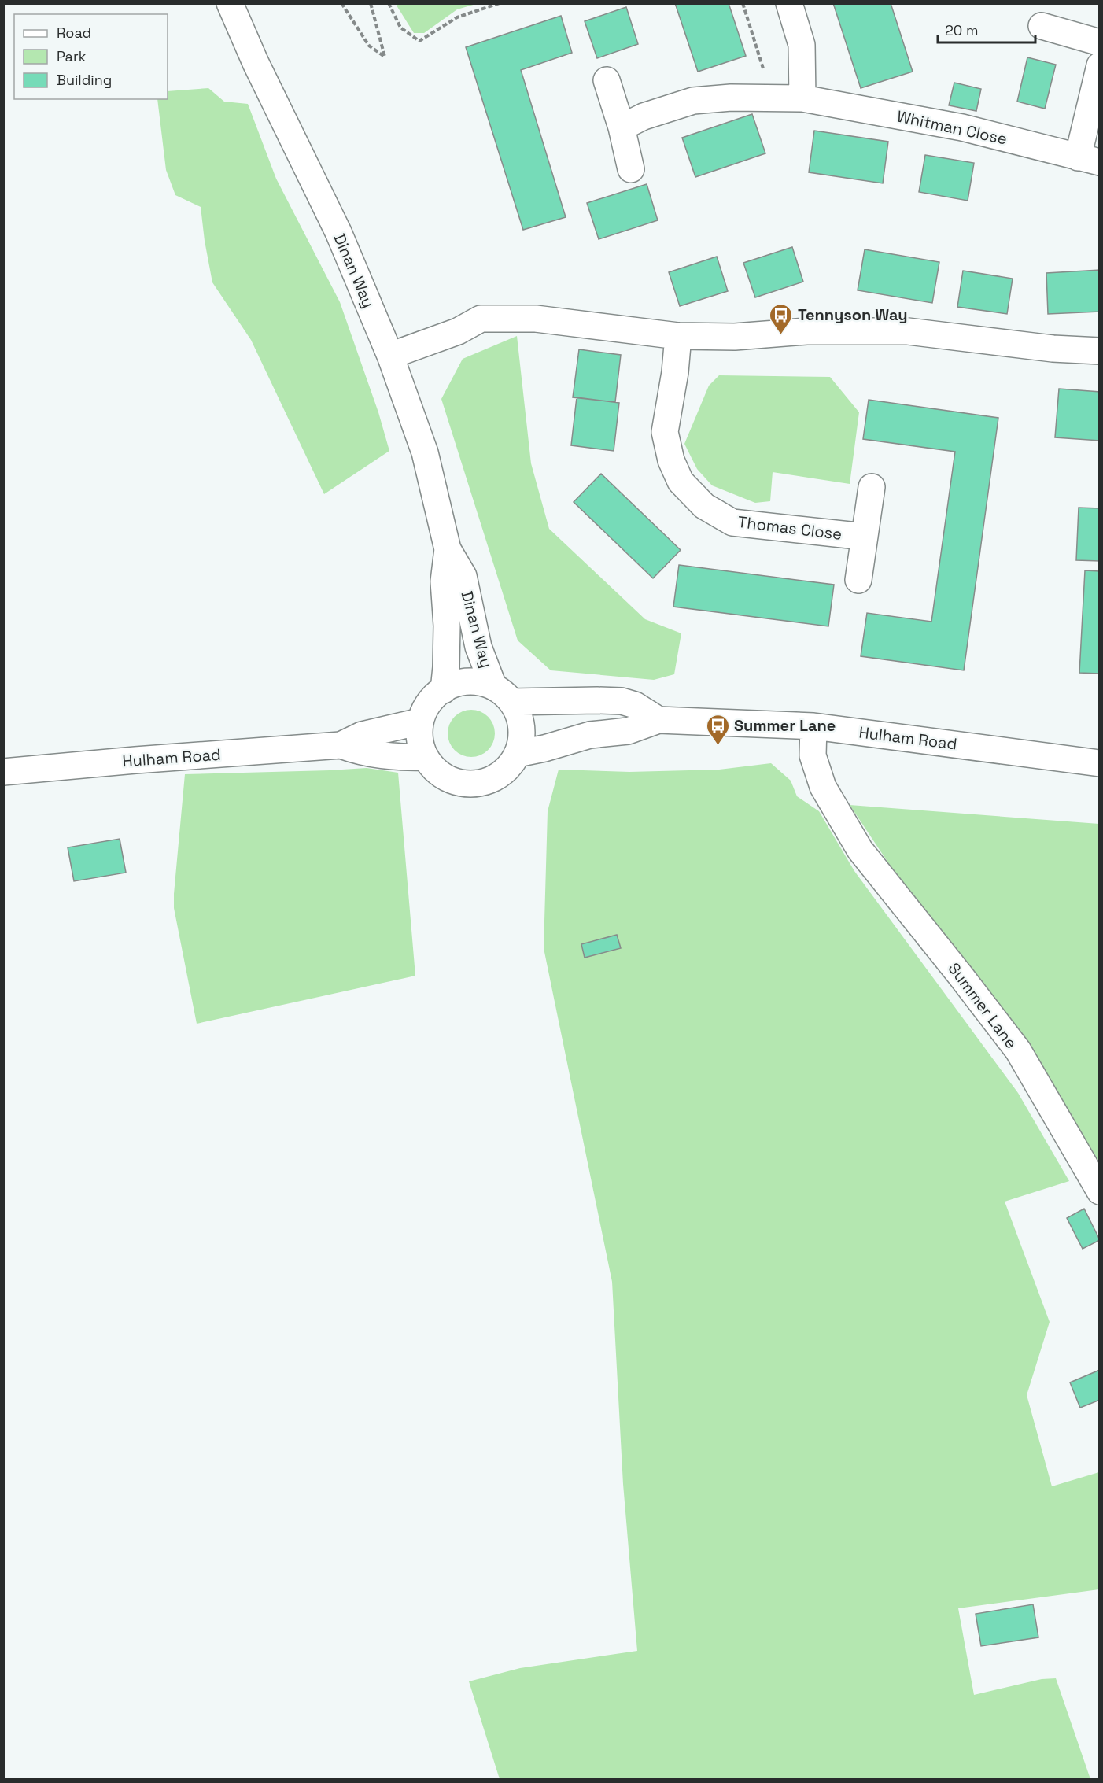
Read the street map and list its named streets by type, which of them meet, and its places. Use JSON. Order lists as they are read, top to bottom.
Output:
{
  "streets": {
    "street": [
      "Whitman Close",
      "Dinan Way",
      "Thomas Close",
      "Hulham Road",
      "Summer Lane"
    ]
  },
  "crossings": [
    ["Dinan Way", "Hulham Road"],
    ["Hulham Road", "Summer Lane"]
  ],
  "places": {
    "bus stop": ["Tennyson Way", "Summer Lane"]
  },
  "legend": ["Road", "Park", "Building"],
  "scale_bar": "20 m"
}
